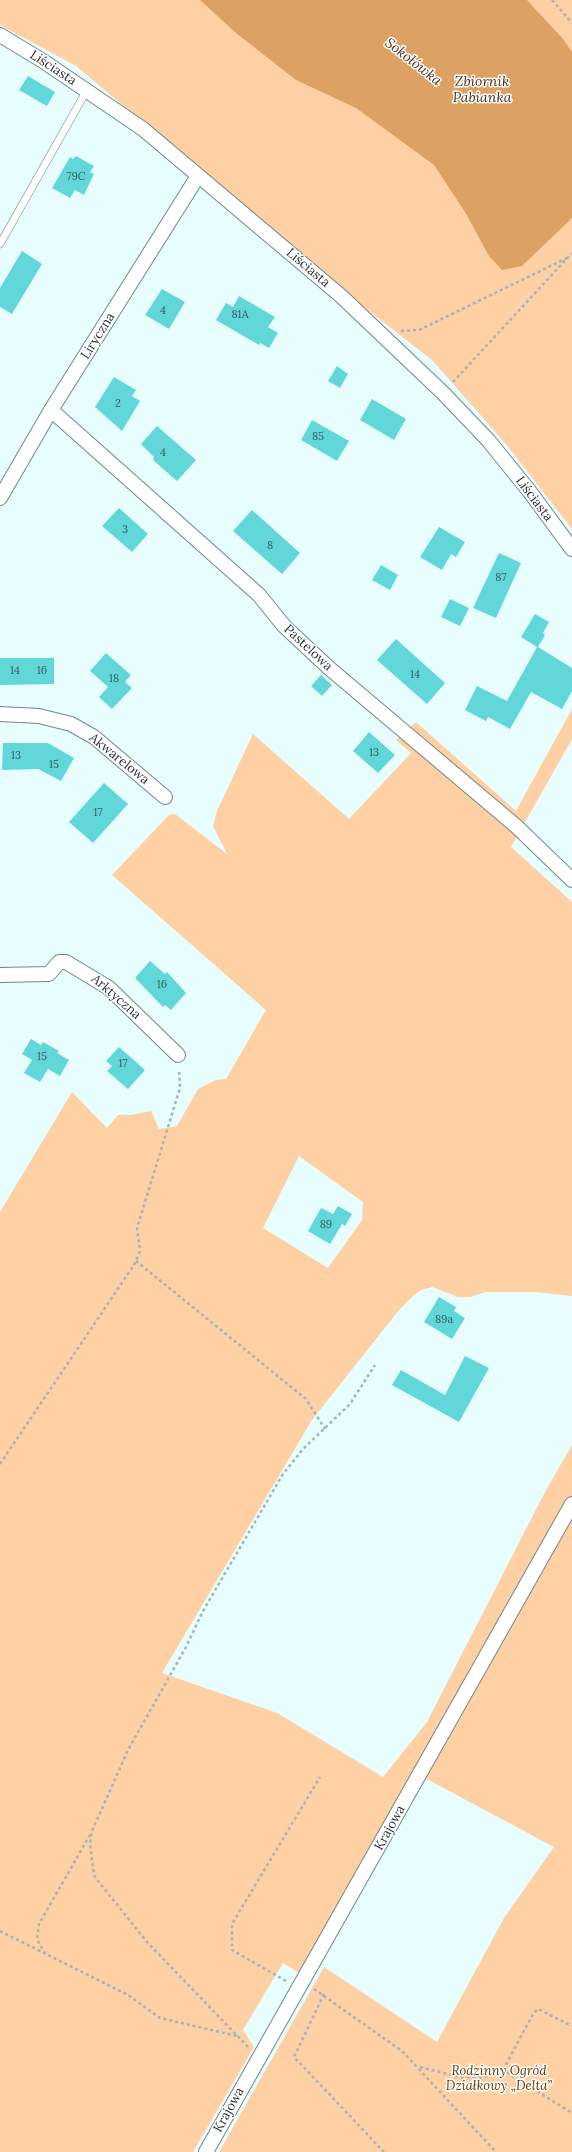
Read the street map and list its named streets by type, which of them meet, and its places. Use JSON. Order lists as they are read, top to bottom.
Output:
{
  "streets": {
    "street": [
      "Liściasta",
      "Liryczna",
      "Pastelowa",
      "Akwarelowa",
      "Arktyczna",
      "Krajowa"
    ]
  },
  "crossings": [
    ["Liściasta", "Liryczna"],
    ["Liryczna", "Pastelowa"]
  ],
  "water": ["Sokołówka", "Zbiornik Pabianka"],
  "parks": ["Rodzinny Ogród Działkowy „Delta”"],
  "house_numbers": [
    "79C",
    "4",
    "81A",
    "2",
    "85",
    "4",
    "3",
    "8",
    "87",
    "14",
    "16",
    "14",
    "18",
    "13",
    "13",
    "15",
    "17",
    "16",
    "15",
    "17",
    "89",
    "89a"
  ]
}
